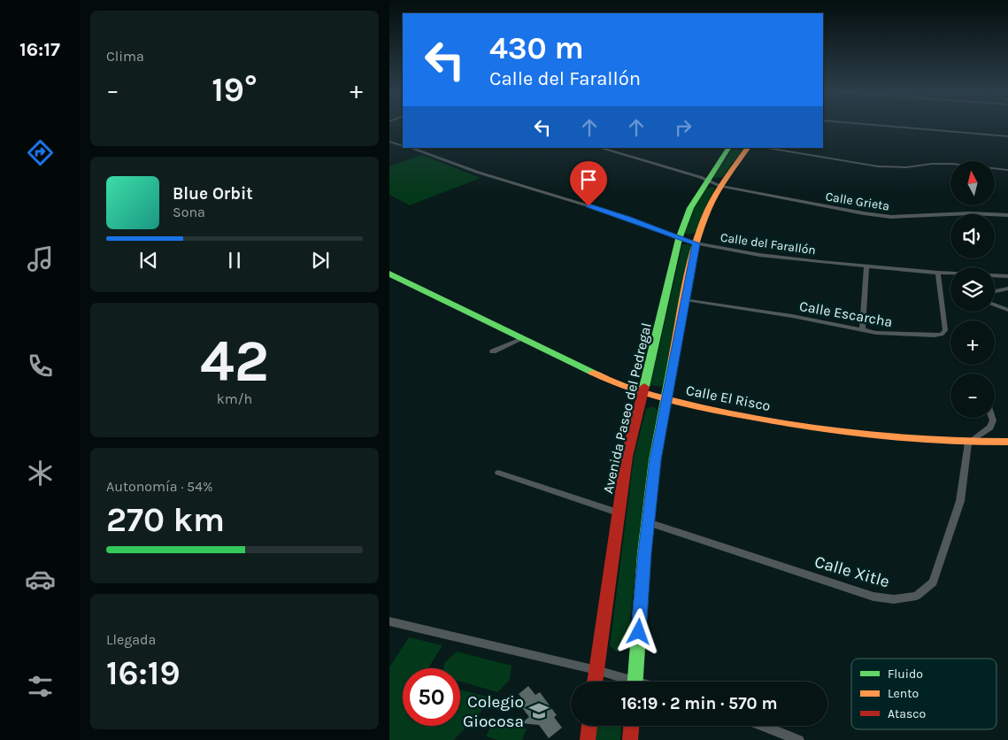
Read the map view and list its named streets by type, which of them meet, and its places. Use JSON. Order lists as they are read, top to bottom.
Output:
{
  "streets": {
    "main road": ["Calle El Risco", "Avenida Paseo del Pedregal"],
    "street": [
      "Calle Grieta",
      "Calle del Farallón",
      "Calle Escarcha",
      "Calle Xitle"
    ]
  },
  "crossings": [
    ["Calle Grieta", "Avenida Paseo del Pedregal"],
    ["Calle del Farallón", "Calle Escarcha"],
    ["Calle del Farallón", "Avenida Paseo del Pedregal"],
    ["Calle El Risco", "Avenida Paseo del Pedregal"],
    ["Calle El Risco", "Calle Xitle"]
  ],
  "places": {
    "school or university": ["Colegio Giocosa"]
  },
  "legend": ["Fluido", "Lento", "Atasco"],
  "north": "top",
  "page": {
    "tabs": "16:17",
    "tile": [
      "Clima",
      ["42", "km/h"],
      ["Autonomía · 54%", "270 km"],
      ["Llegada", "16:19"]
    ],
    "turn": ["430 m", "Calle del Farallón"],
    "heat": ["−", "19°", "+"],
    "map_buttons": ["+", "−"],
    "song": ["Blue Orbit", "Sona"],
    "limit": "50",
    "trip": "16:19 · 2 min · 570 m"
  }
}
